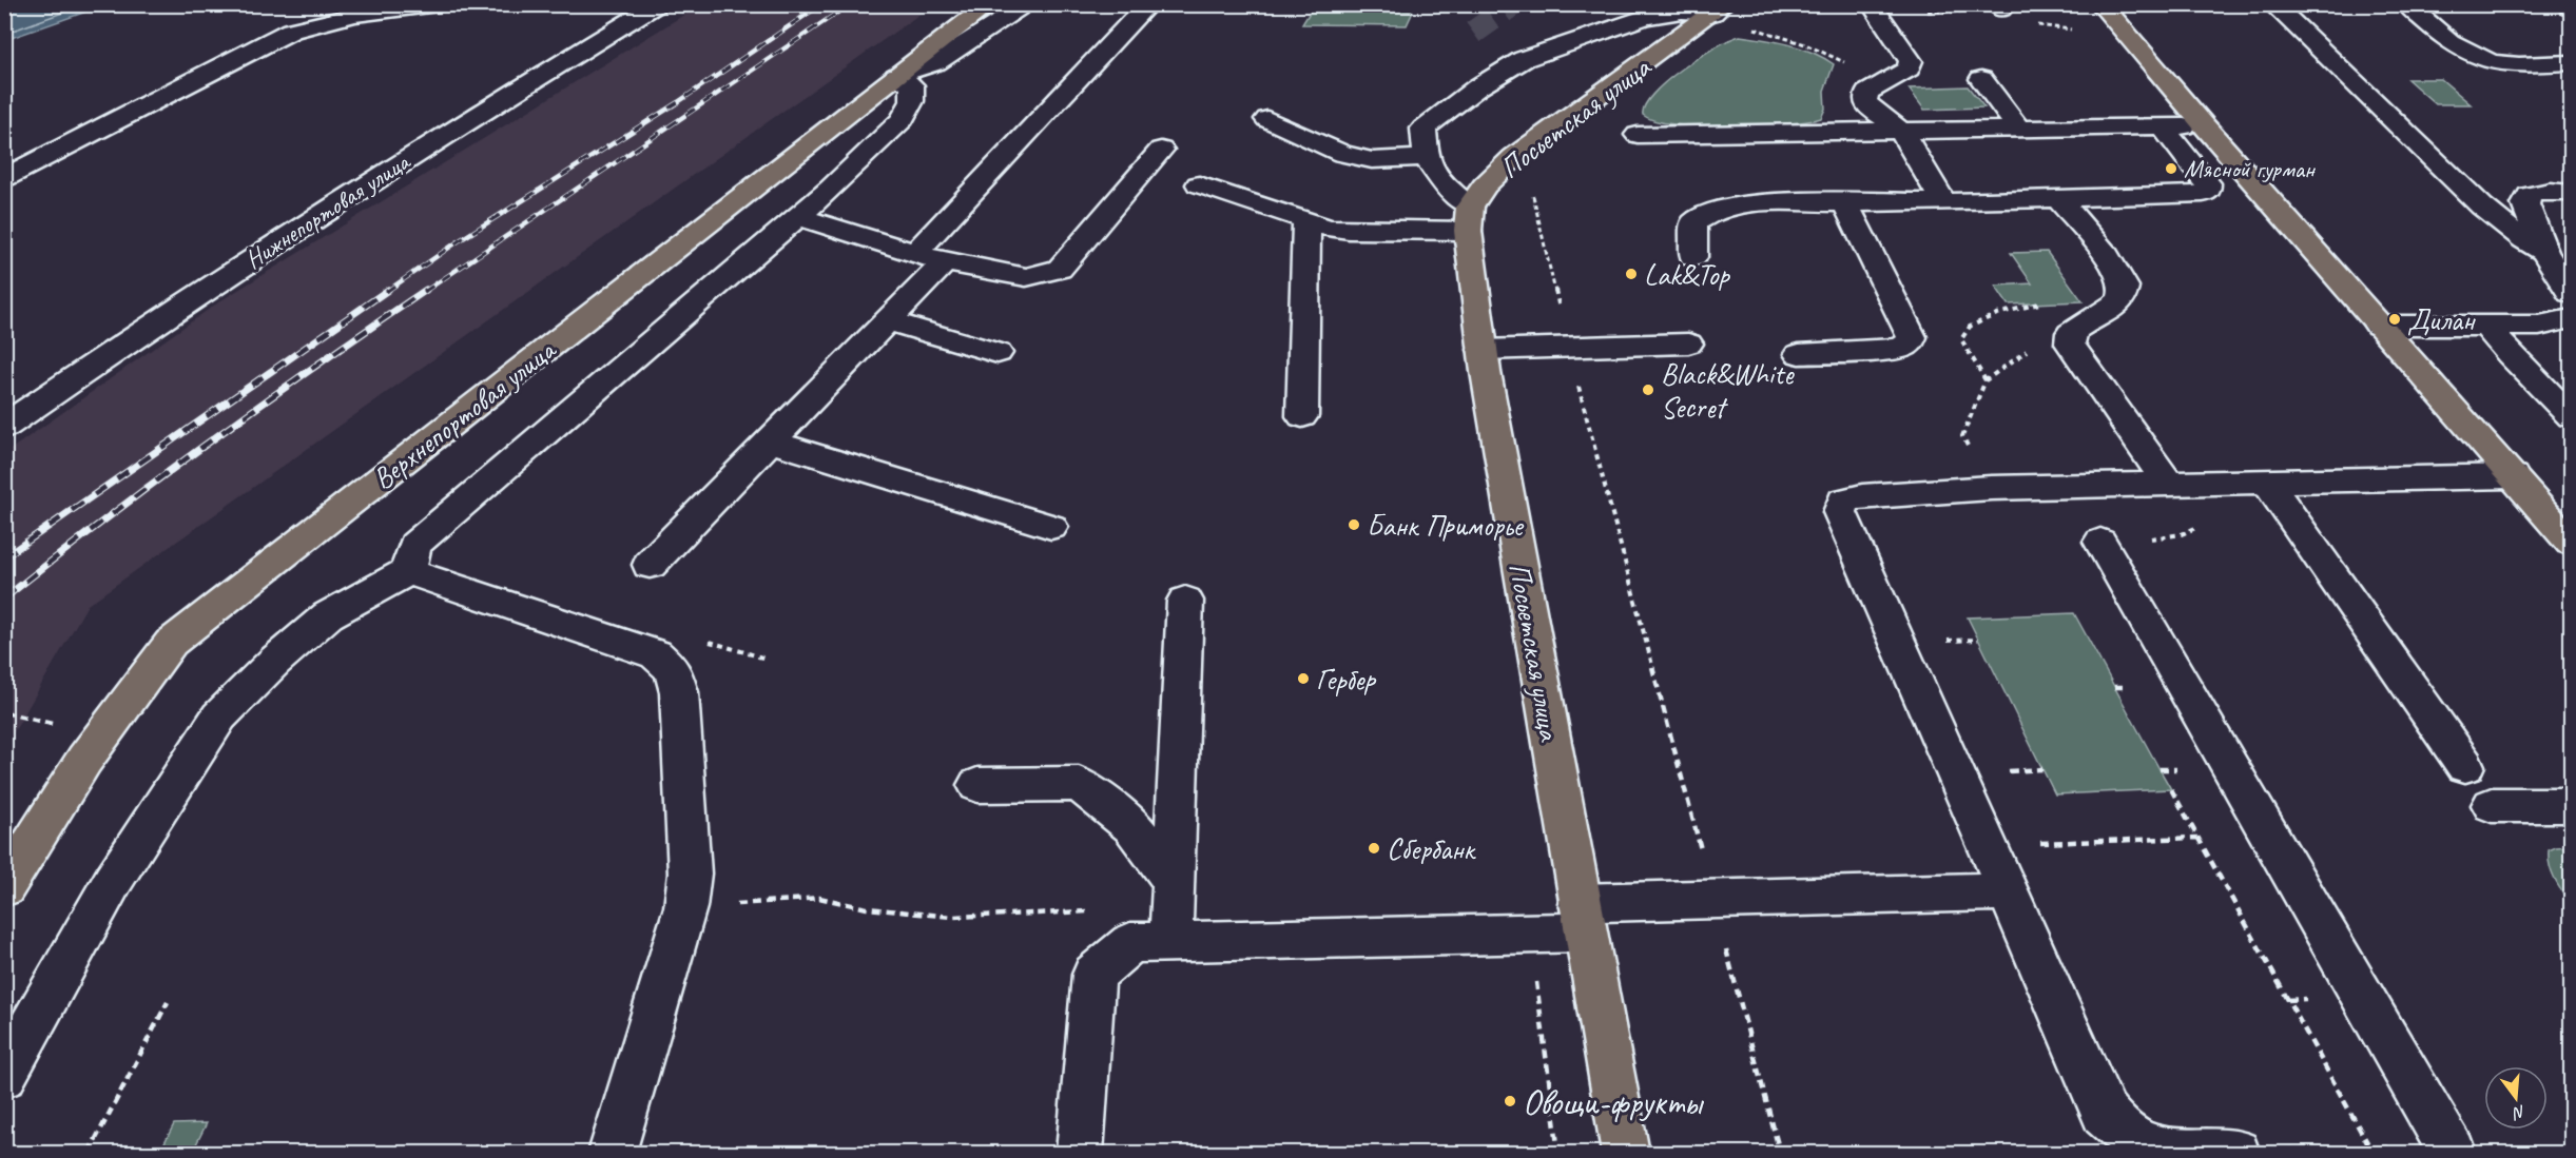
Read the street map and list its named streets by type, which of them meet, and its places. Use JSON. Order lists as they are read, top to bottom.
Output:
{
  "streets": {
    "main road": ["Посьетская улица", "Верхнепортовая улица"],
    "street": ["Нижнепортовая улица"]
  },
  "places": [
    "Мясной гурман",
    "Lak&Top",
    "Дилан",
    "Black&White Secret",
    "Банк Приморье",
    "Гербер",
    "Сбербанк",
    "Овощи-фрукты"
  ],
  "north": "bottom"
}
